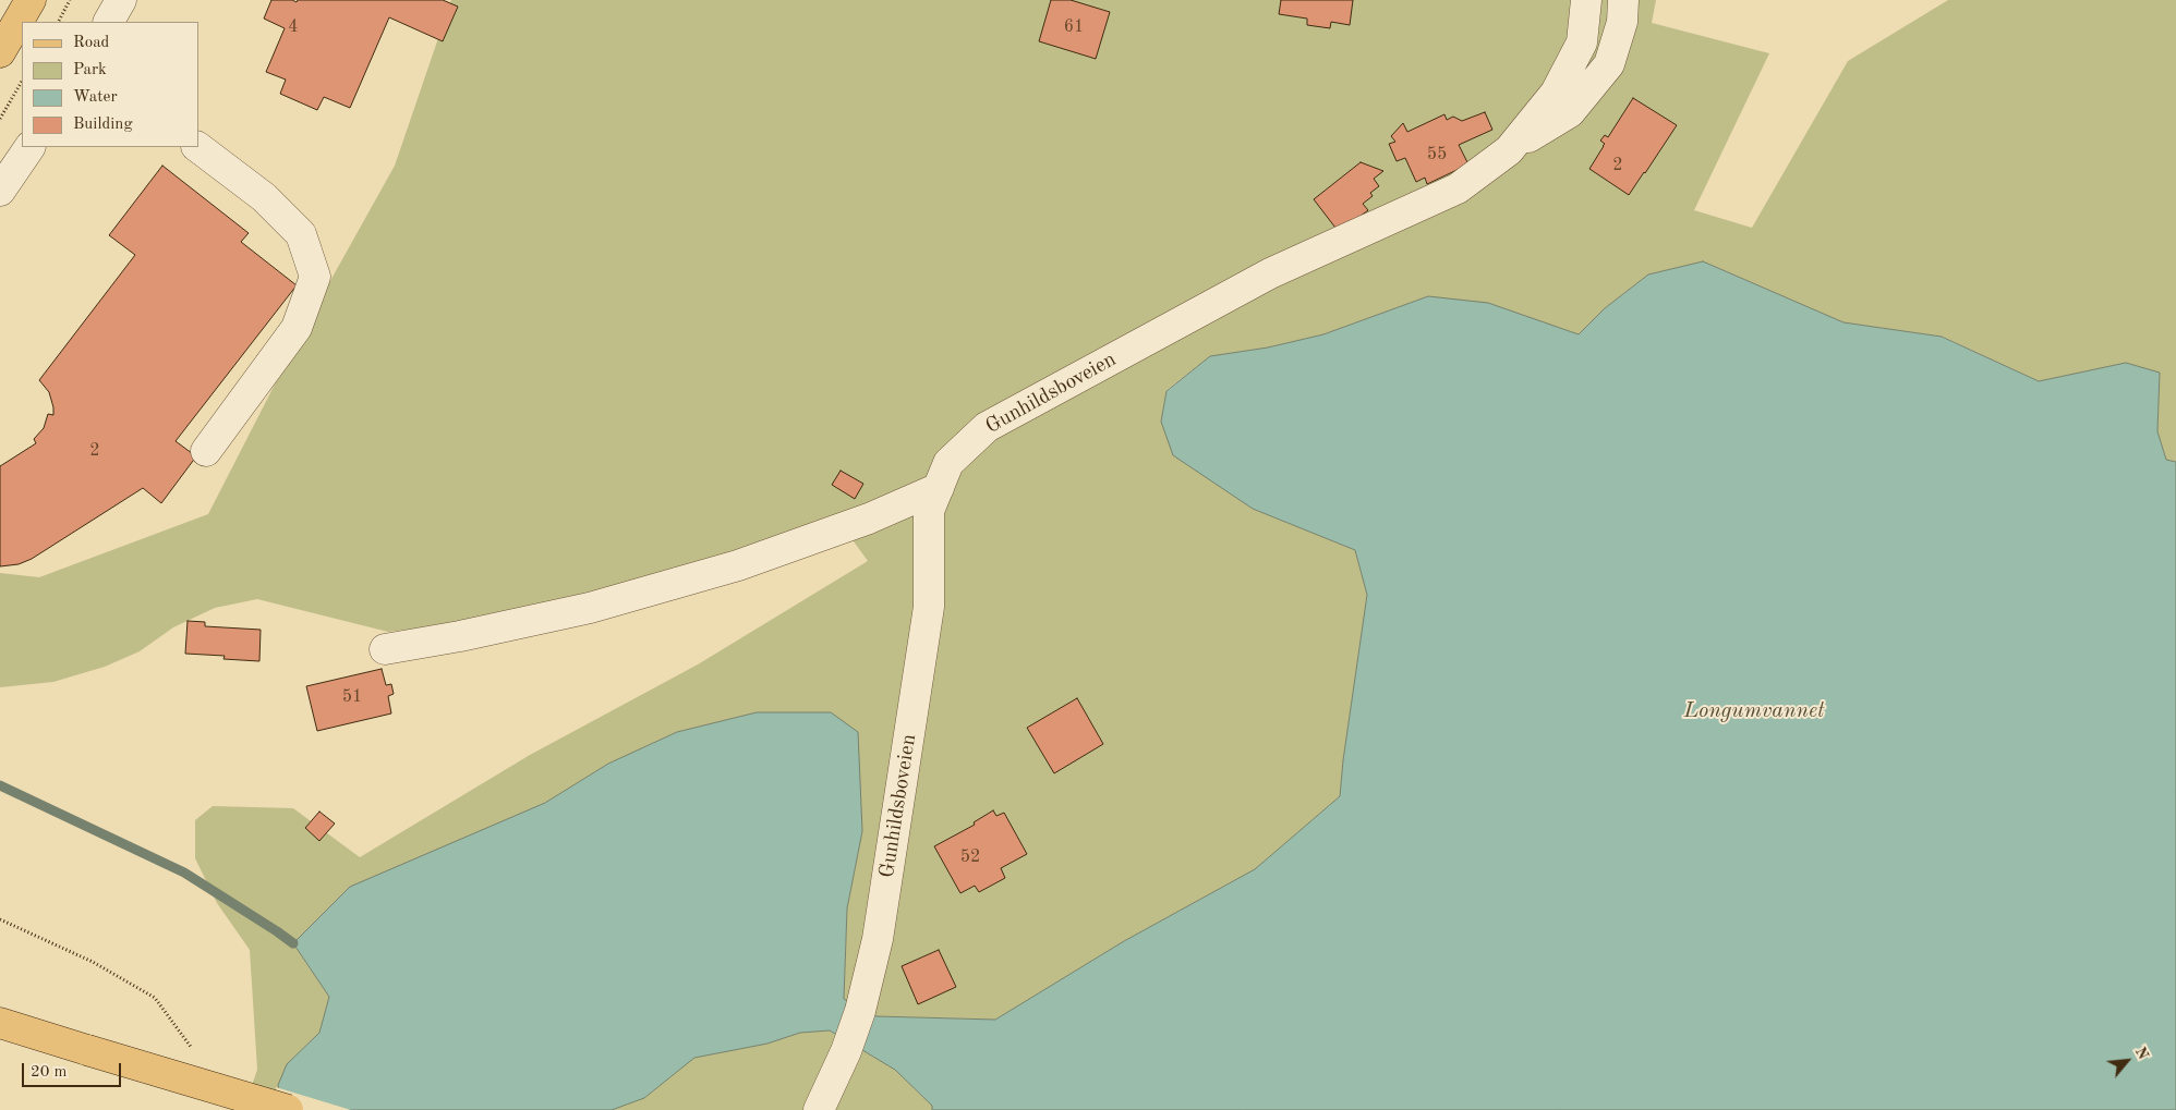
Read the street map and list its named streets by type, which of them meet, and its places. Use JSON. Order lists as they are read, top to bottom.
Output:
{
  "streets": {
    "street": ["Gunhildsboveien"]
  },
  "water": ["Longumvannet"],
  "house_numbers": [
    "4",
    "61",
    "55",
    "2",
    "2",
    "51",
    "52"
  ],
  "legend": [
    "Road",
    "Park",
    "Water",
    "Building"
  ],
  "scale_bar": "20 m",
  "north": "top right"
}
